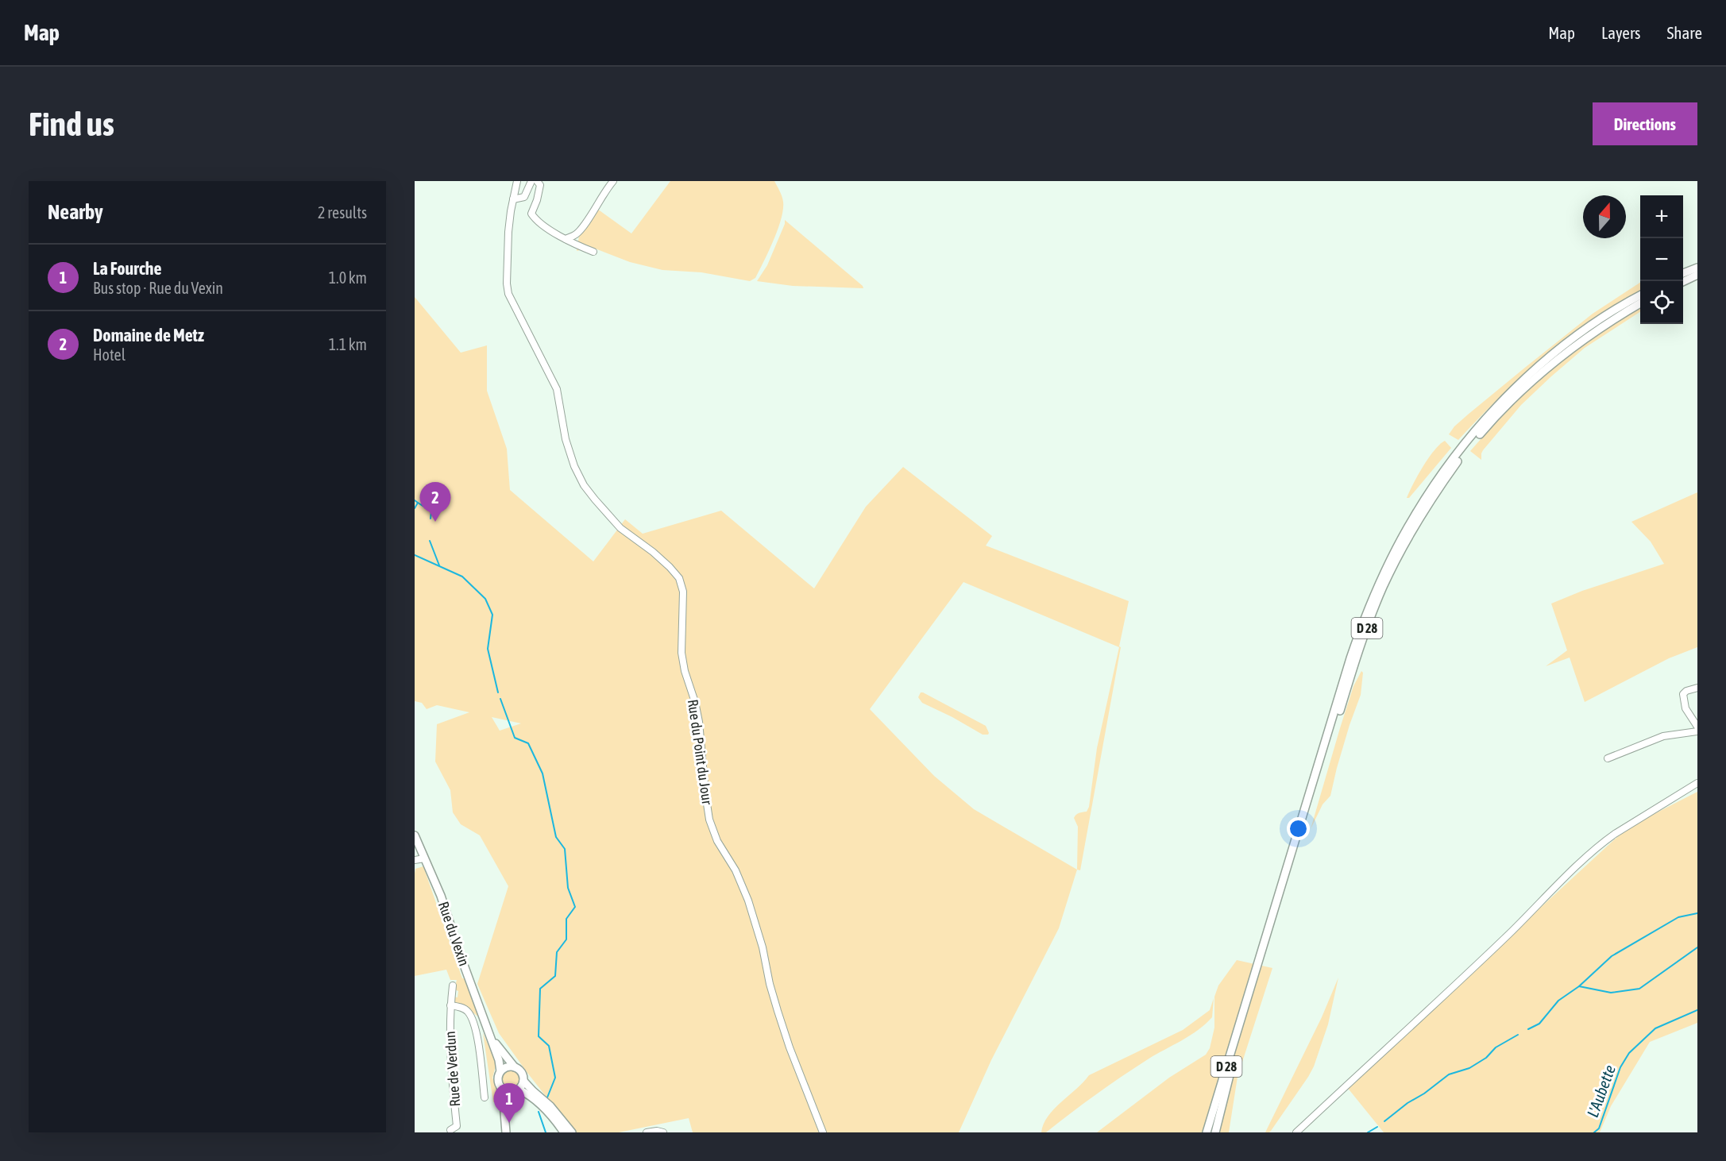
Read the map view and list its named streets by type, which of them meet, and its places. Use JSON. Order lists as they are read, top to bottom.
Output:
{
  "streets": {
    "main road": ["D 28", "Rue du Vexin"],
    "street": ["Rue du Point du Jour", "Rue de Verdun"]
  },
  "water": ["L'Aubette"],
  "north": "top",
  "page": {
    "header": "Map",
    "nav": ["Map", "Layers", "Share"],
    "buttons": "Directions",
    "title": "Find us",
    "heading": ["Nearby", "2 results"],
    "map_buttons": ["+", "−"],
    "list": [
      {
        "mark": "1",
        "name": "La Fourche",
        "note": "Bus stop · Rue du Vexin",
        "value": "1.0 km"
      },
      {
        "mark": "2",
        "name": "Domaine de Metz",
        "note": "Hotel",
        "value": "1.1 km"
      }
    ],
    "pins": ["2", "1"]
  }
}
